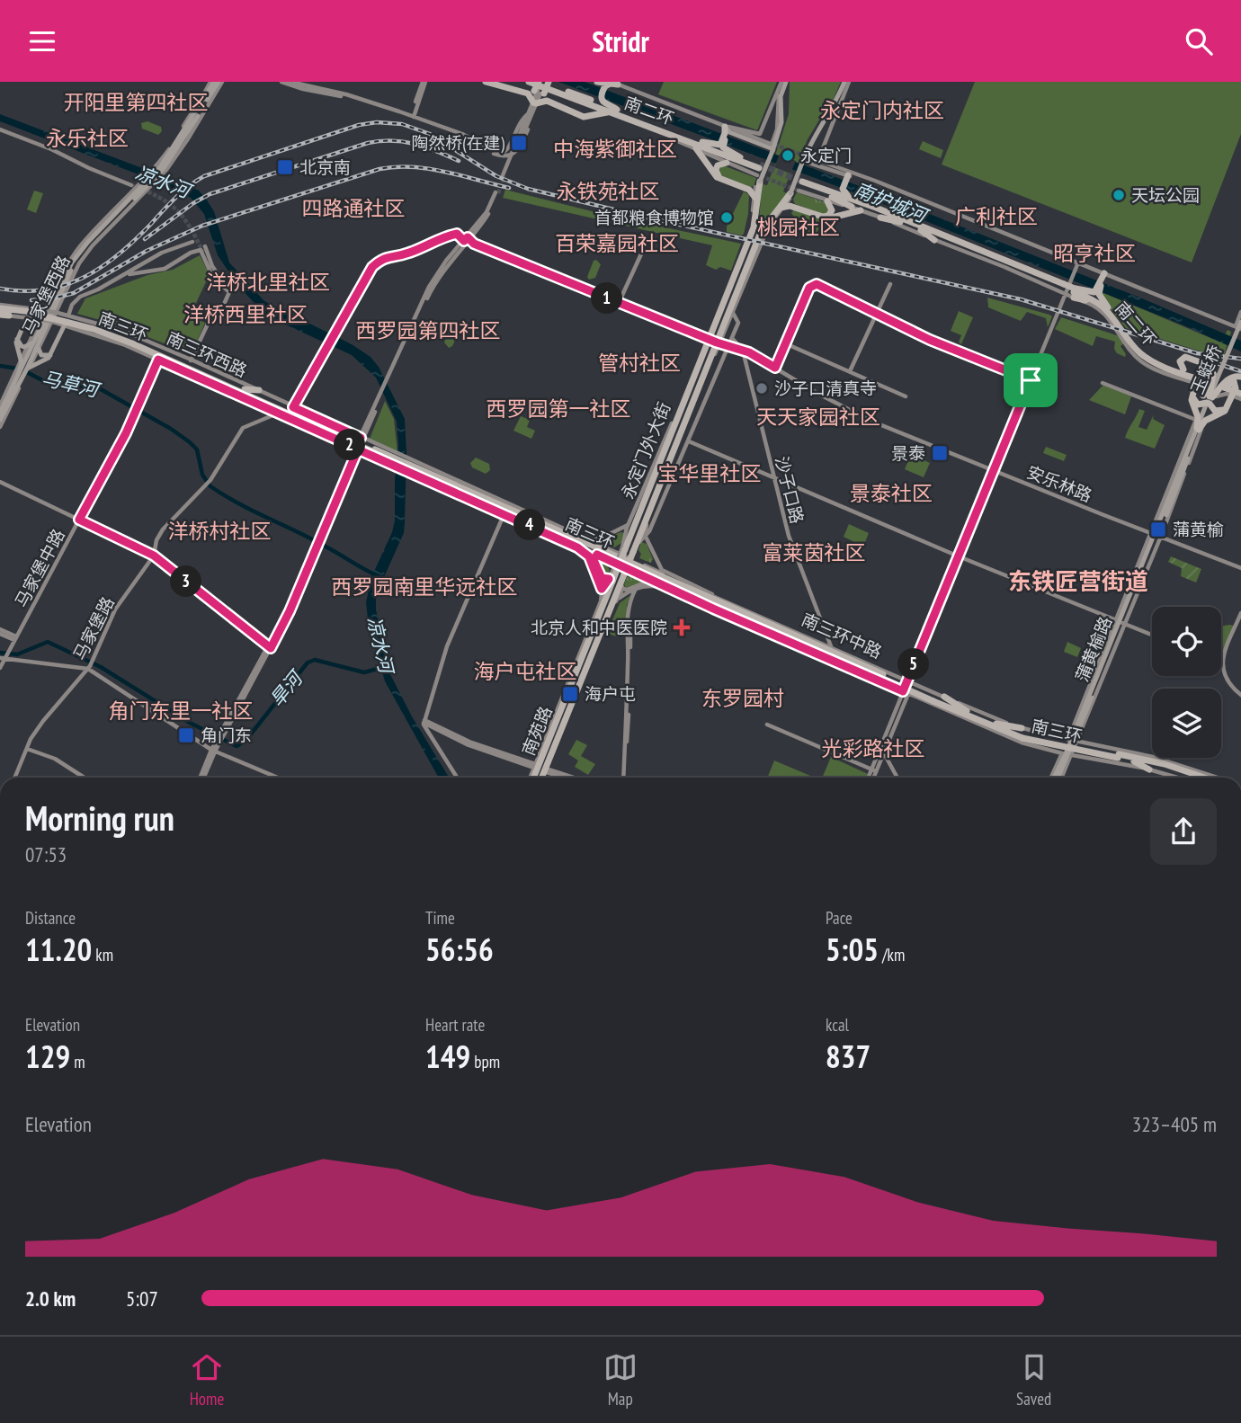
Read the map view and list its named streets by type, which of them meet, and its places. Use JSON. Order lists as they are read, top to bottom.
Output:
{
  "streets": {
    "highway": [
      "南二环",
      "南三环",
      "永定门外大街",
      "南三环中路",
      "南苑路"
    ],
    "main road": ["马家堡西路", "玉蜓桥", "蒲黄榆路"],
    "street": [
      "南三环西路",
      "安乐林路",
      "沙子口路",
      "马家堡中路",
      "马家堡路"
    ]
  },
  "crossings": [
    ["南二环", "玉蜓桥"],
    ["南二环", "永定门外大街"],
    ["南三环", "南三环西路"],
    ["南三环", "南三环中路"],
    ["南三环西路", "安乐林路"],
    ["南三环西路", "马家堡中路"],
    ["南三环西路", "马家堡路"],
    ["玉蜓桥", "蒲黄榆路"],
    ["永定门外大街", "安乐林路"],
    ["永定门外大街", "南苑路"],
    ["安乐林路", "沙子口路"],
    ["安乐林路", "蒲黄榆路"],
    ["沙子口路", "南三环中路"],
    ["南三环中路", "蒲黄榆路"]
  ],
  "districts": [
    "开阳里第四社区",
    "永定门内社区",
    "永乐社区",
    "中海紫御社区",
    "永铁苑社区",
    "四路通社区",
    "广利社区",
    "桃园社区",
    "百荣嘉园社区",
    "昭亨社区",
    "洋桥北里社区",
    "洋桥西里社区",
    "西罗园第四社区",
    "管村社区",
    "西罗园第一社区",
    "天天家园社区",
    "宝华里社区",
    "景泰社区",
    "洋桥村社区",
    "富莱茵社区",
    "东铁匠营街道",
    "西罗园南里华远社区",
    "海户屯社区",
    "东罗园村",
    "角门东里一社区",
    "光彩路社区"
  ],
  "water": [
    "凉水河",
    "南护城河",
    "马草河",
    "旱河"
  ],
  "places": {
    "transit": [
      "陶然桥(在建)",
      "北京南",
      "景泰",
      "蒲黄榆",
      "海户屯",
      "角门东"
    ],
    "other": [
      "永定门",
      "天坛公园",
      "首都粮食博物馆",
      "沙子口清真寺"
    ],
    "health": ["北京人和中医医院"]
  },
  "page": {
    "header": "Stridr",
    "pins": [
      "1",
      "2",
      "4",
      "3",
      "5"
    ],
    "heading": ["Morning run", "07:53"],
    "stats": [
      ["Distance", "11.20 km"],
      ["Time", "56:56"],
      ["Pace", "5:05 /km"],
      ["Elevation", "129 m"],
      ["Heart rate", "149 bpm"],
      ["kcal", "837"]
    ],
    "chart": ["Elevation", "323–405 m"],
    "list": [
      {
        "name": "2.0 km",
        "note": "5:07"
      }
    ],
    "tabs": ["Home", "Map", "Saved"]
  }
}
